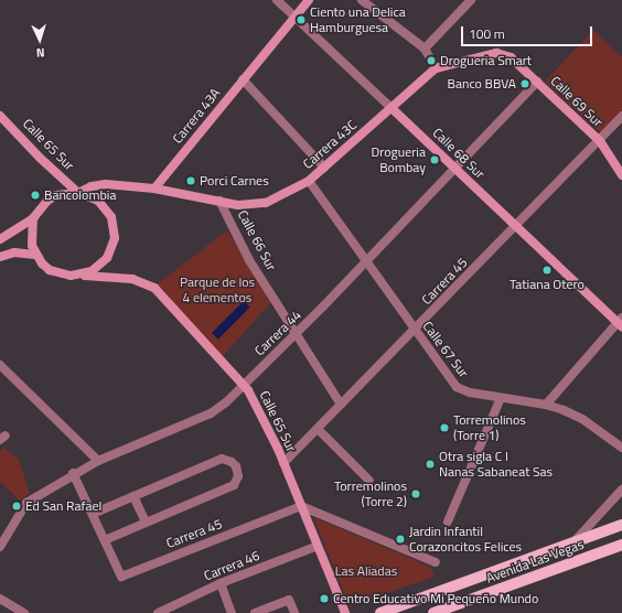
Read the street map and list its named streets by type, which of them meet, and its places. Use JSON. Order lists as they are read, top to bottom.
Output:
{
  "streets": {
    "main road": ["Avenida Las Vegas"],
    "street": [
      "Calle 69 Sur",
      "Carrera 43A",
      "Calle 65 Sur",
      "Carrera 43C",
      "Calle 68 Sur",
      "Calle 66 Sur",
      "Carrera 45",
      "Carrera 44",
      "Calle 67 Sur",
      "Carrera 46"
    ]
  },
  "crossings": [
    ["Calle 69 Sur", "Carrera 43C"],
    ["Calle 69 Sur", "Carrera 45"],
    ["Calle 69 Sur", "Carrera 44"],
    ["Carrera 43A", "Carrera 43C"],
    ["Carrera 43A", "Calle 68 Sur"],
    ["Calle 65 Sur", "Carrera 45"],
    ["Calle 65 Sur", "Carrera 44"],
    ["Calle 65 Sur", "Carrera 46"],
    ["Carrera 43C", "Calle 68 Sur"],
    ["Carrera 43C", "Calle 66 Sur"],
    ["Carrera 43C", "Calle 67 Sur"],
    ["Calle 68 Sur", "Carrera 45"],
    ["Calle 68 Sur", "Carrera 44"],
    ["Calle 66 Sur", "Carrera 45"],
    ["Calle 66 Sur", "Carrera 44"],
    ["Carrera 45", "Calle 67 Sur"],
    ["Carrera 44", "Calle 67 Sur"]
  ],
  "parks": ["Parque de los 4 elementos", "Las Aliadas"],
  "places": [
    "Ciento una Delica Hamburguesa",
    "Drogueria Smart",
    "Banco BBVA",
    "Drogueria Bombay",
    "Porci Carnes",
    "Bancolombia",
    "Tatiana Otero",
    "Torremolinos (Torre 1)",
    "Otra sigla C I Nanas Sabaneat Sas",
    "Torremolinos (Torre 2)",
    "Ed San Rafael",
    "Jardin Infantil Corazoncitos Felices",
    "Centro Educativo Mi Pequeño Mundo"
  ],
  "scale_bar": "100 m",
  "north": "bottom"
}
